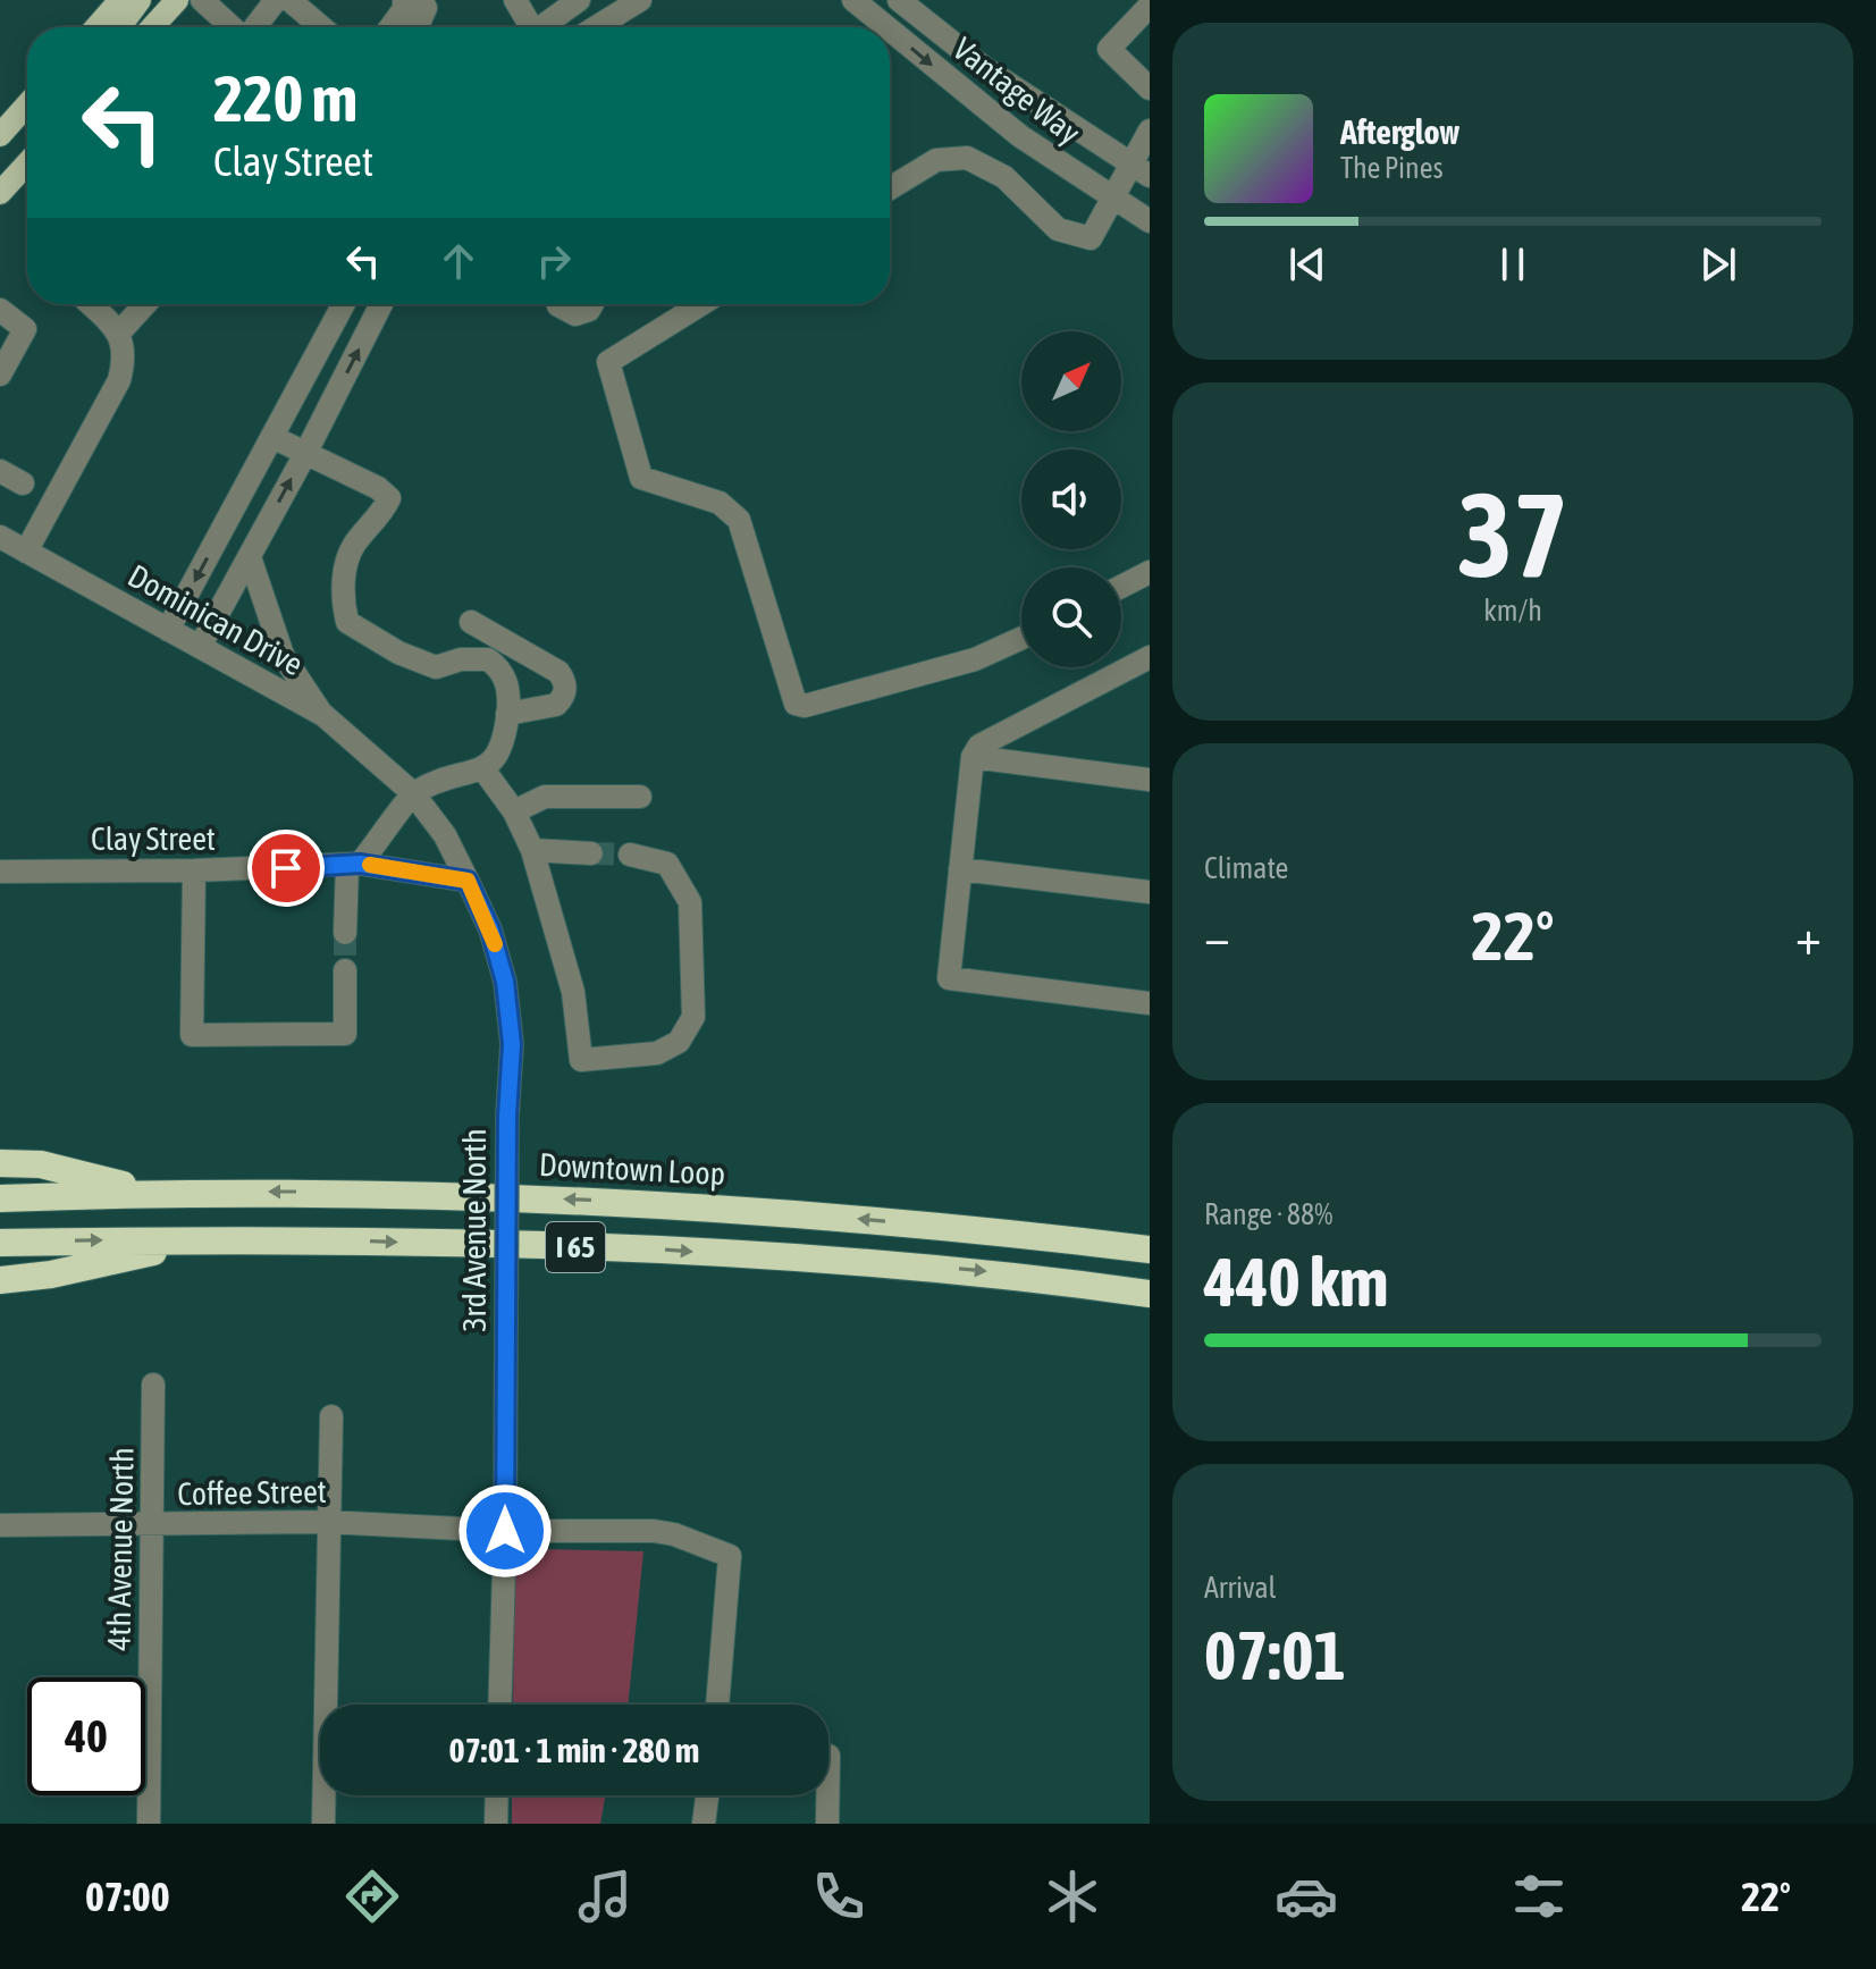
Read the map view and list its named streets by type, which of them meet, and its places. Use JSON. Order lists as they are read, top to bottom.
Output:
{
  "streets": {
    "highway": ["Downtown Loop", "I 65"],
    "street": [
      "Vantage Way",
      "Dominican Drive",
      "Clay Street",
      "3rd Avenue North",
      "Coffee Street",
      "4th Avenue North"
    ]
  },
  "crossings": [
    ["Dominican Drive", "3rd Avenue North"],
    ["Clay Street", "3rd Avenue North"],
    ["3rd Avenue North", "Coffee Street"],
    ["Coffee Street", "4th Avenue North"]
  ],
  "north": "top right",
  "page": {
    "turn": ["220 m", "Clay Street"],
    "song": ["Afterglow", "The Pines"],
    "tile": [
      ["37", "km/h"],
      "Climate",
      ["Range · 88%", "440 km"],
      ["Arrival", "07:01"]
    ],
    "heat": ["−", "22°", "+"],
    "limit": "40",
    "trip": "07:01 · 1 min · 280 m",
    "tabs": ["07:00", "22°"]
  }
}
